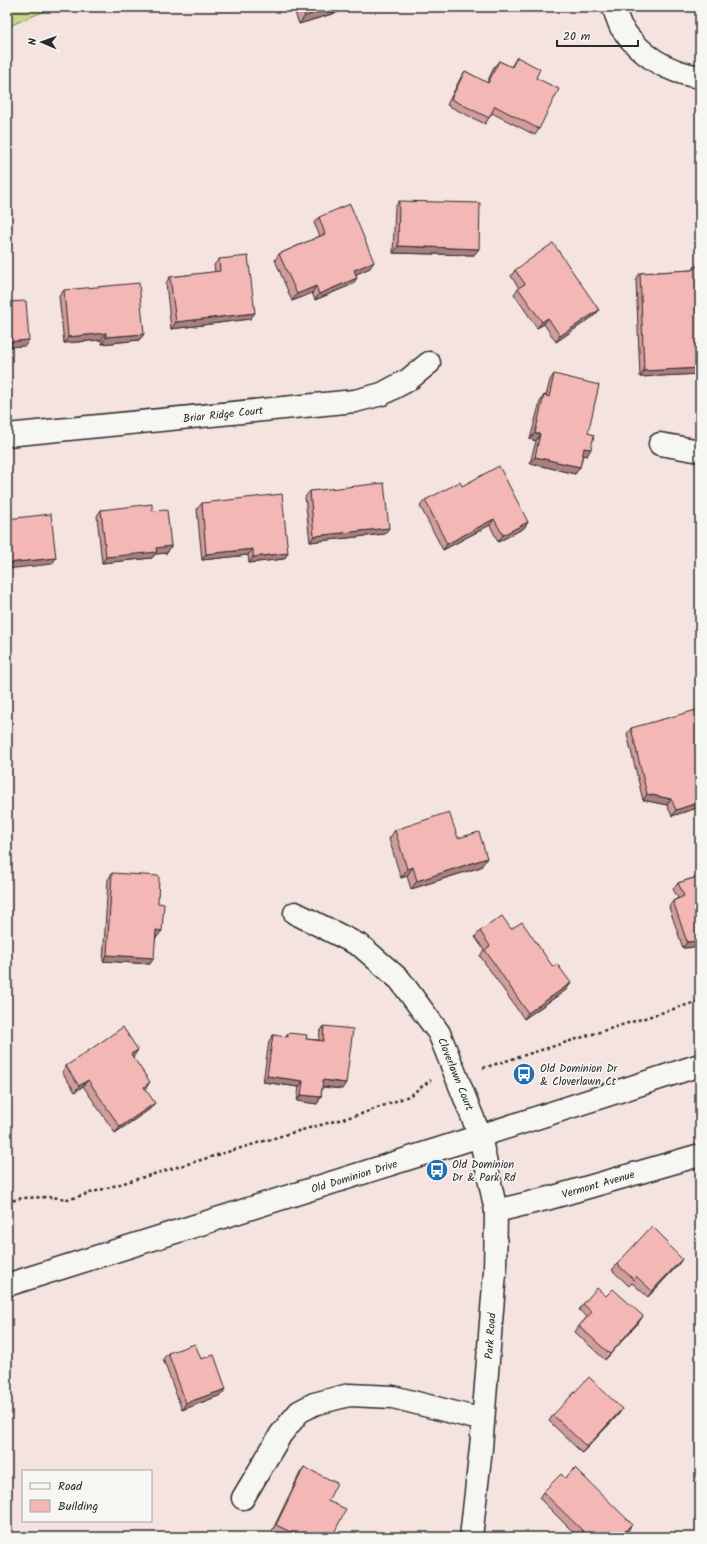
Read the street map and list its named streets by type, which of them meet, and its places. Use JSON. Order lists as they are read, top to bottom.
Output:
{
  "streets": {
    "street": [
      "Briar Ridge Court",
      "Cloverlawn Court",
      "Old Dominion Drive",
      "Vermont Avenue",
      "Park Road"
    ]
  },
  "crossings": [
    ["Cloverlawn Court", "Old Dominion Drive"],
    ["Cloverlawn Court", "Park Road"],
    ["Old Dominion Drive", "Park Road"],
    ["Vermont Avenue", "Park Road"]
  ],
  "places": {
    "bus stop": ["Old Dominion Dr & Cloverlawn Ct", "Old Dominion Dr & Park Rd"]
  },
  "legend": ["Road", "Building"],
  "scale_bar": "20 m",
  "north": "left"
}
